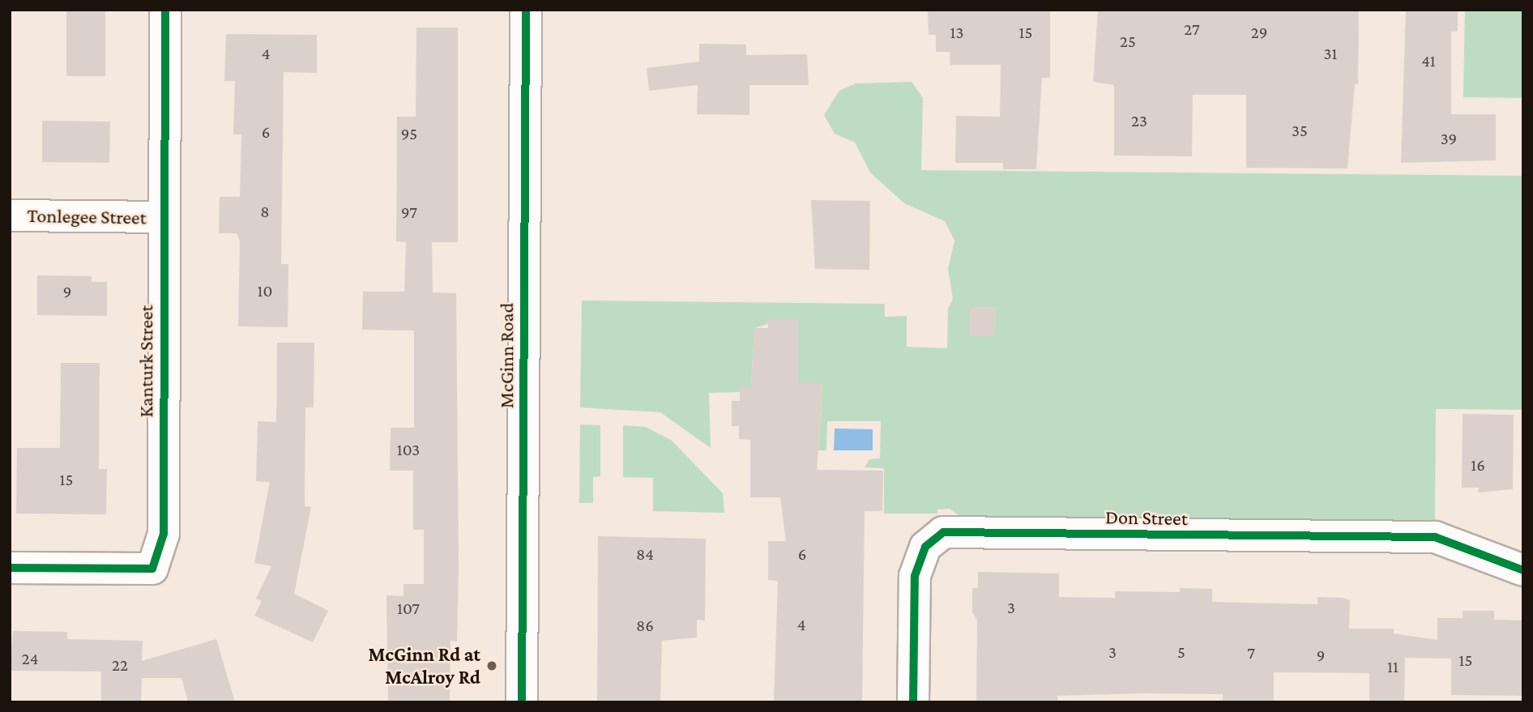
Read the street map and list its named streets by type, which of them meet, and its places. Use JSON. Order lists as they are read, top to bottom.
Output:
{
  "streets": {
    "street": [
      "Tonlegee Street",
      "McGinn Road",
      "Kanturk Street",
      "Don Street"
    ]
  },
  "crossings": [
    ["Tonlegee Street", "Kanturk Street"]
  ],
  "places": ["McGinn Rd at McAlroy Rd"],
  "house_numbers": [
    "27",
    "13",
    "15",
    "29",
    "25",
    "4",
    "31",
    "41",
    "23",
    "35",
    "6",
    "95",
    "39",
    "8",
    "97",
    "10",
    "9",
    "103",
    "16",
    "15",
    "84",
    "6",
    "3",
    "107",
    "4",
    "86",
    "3",
    "5",
    "7",
    "9",
    "24",
    "15",
    "22",
    "11"
  ]
}
